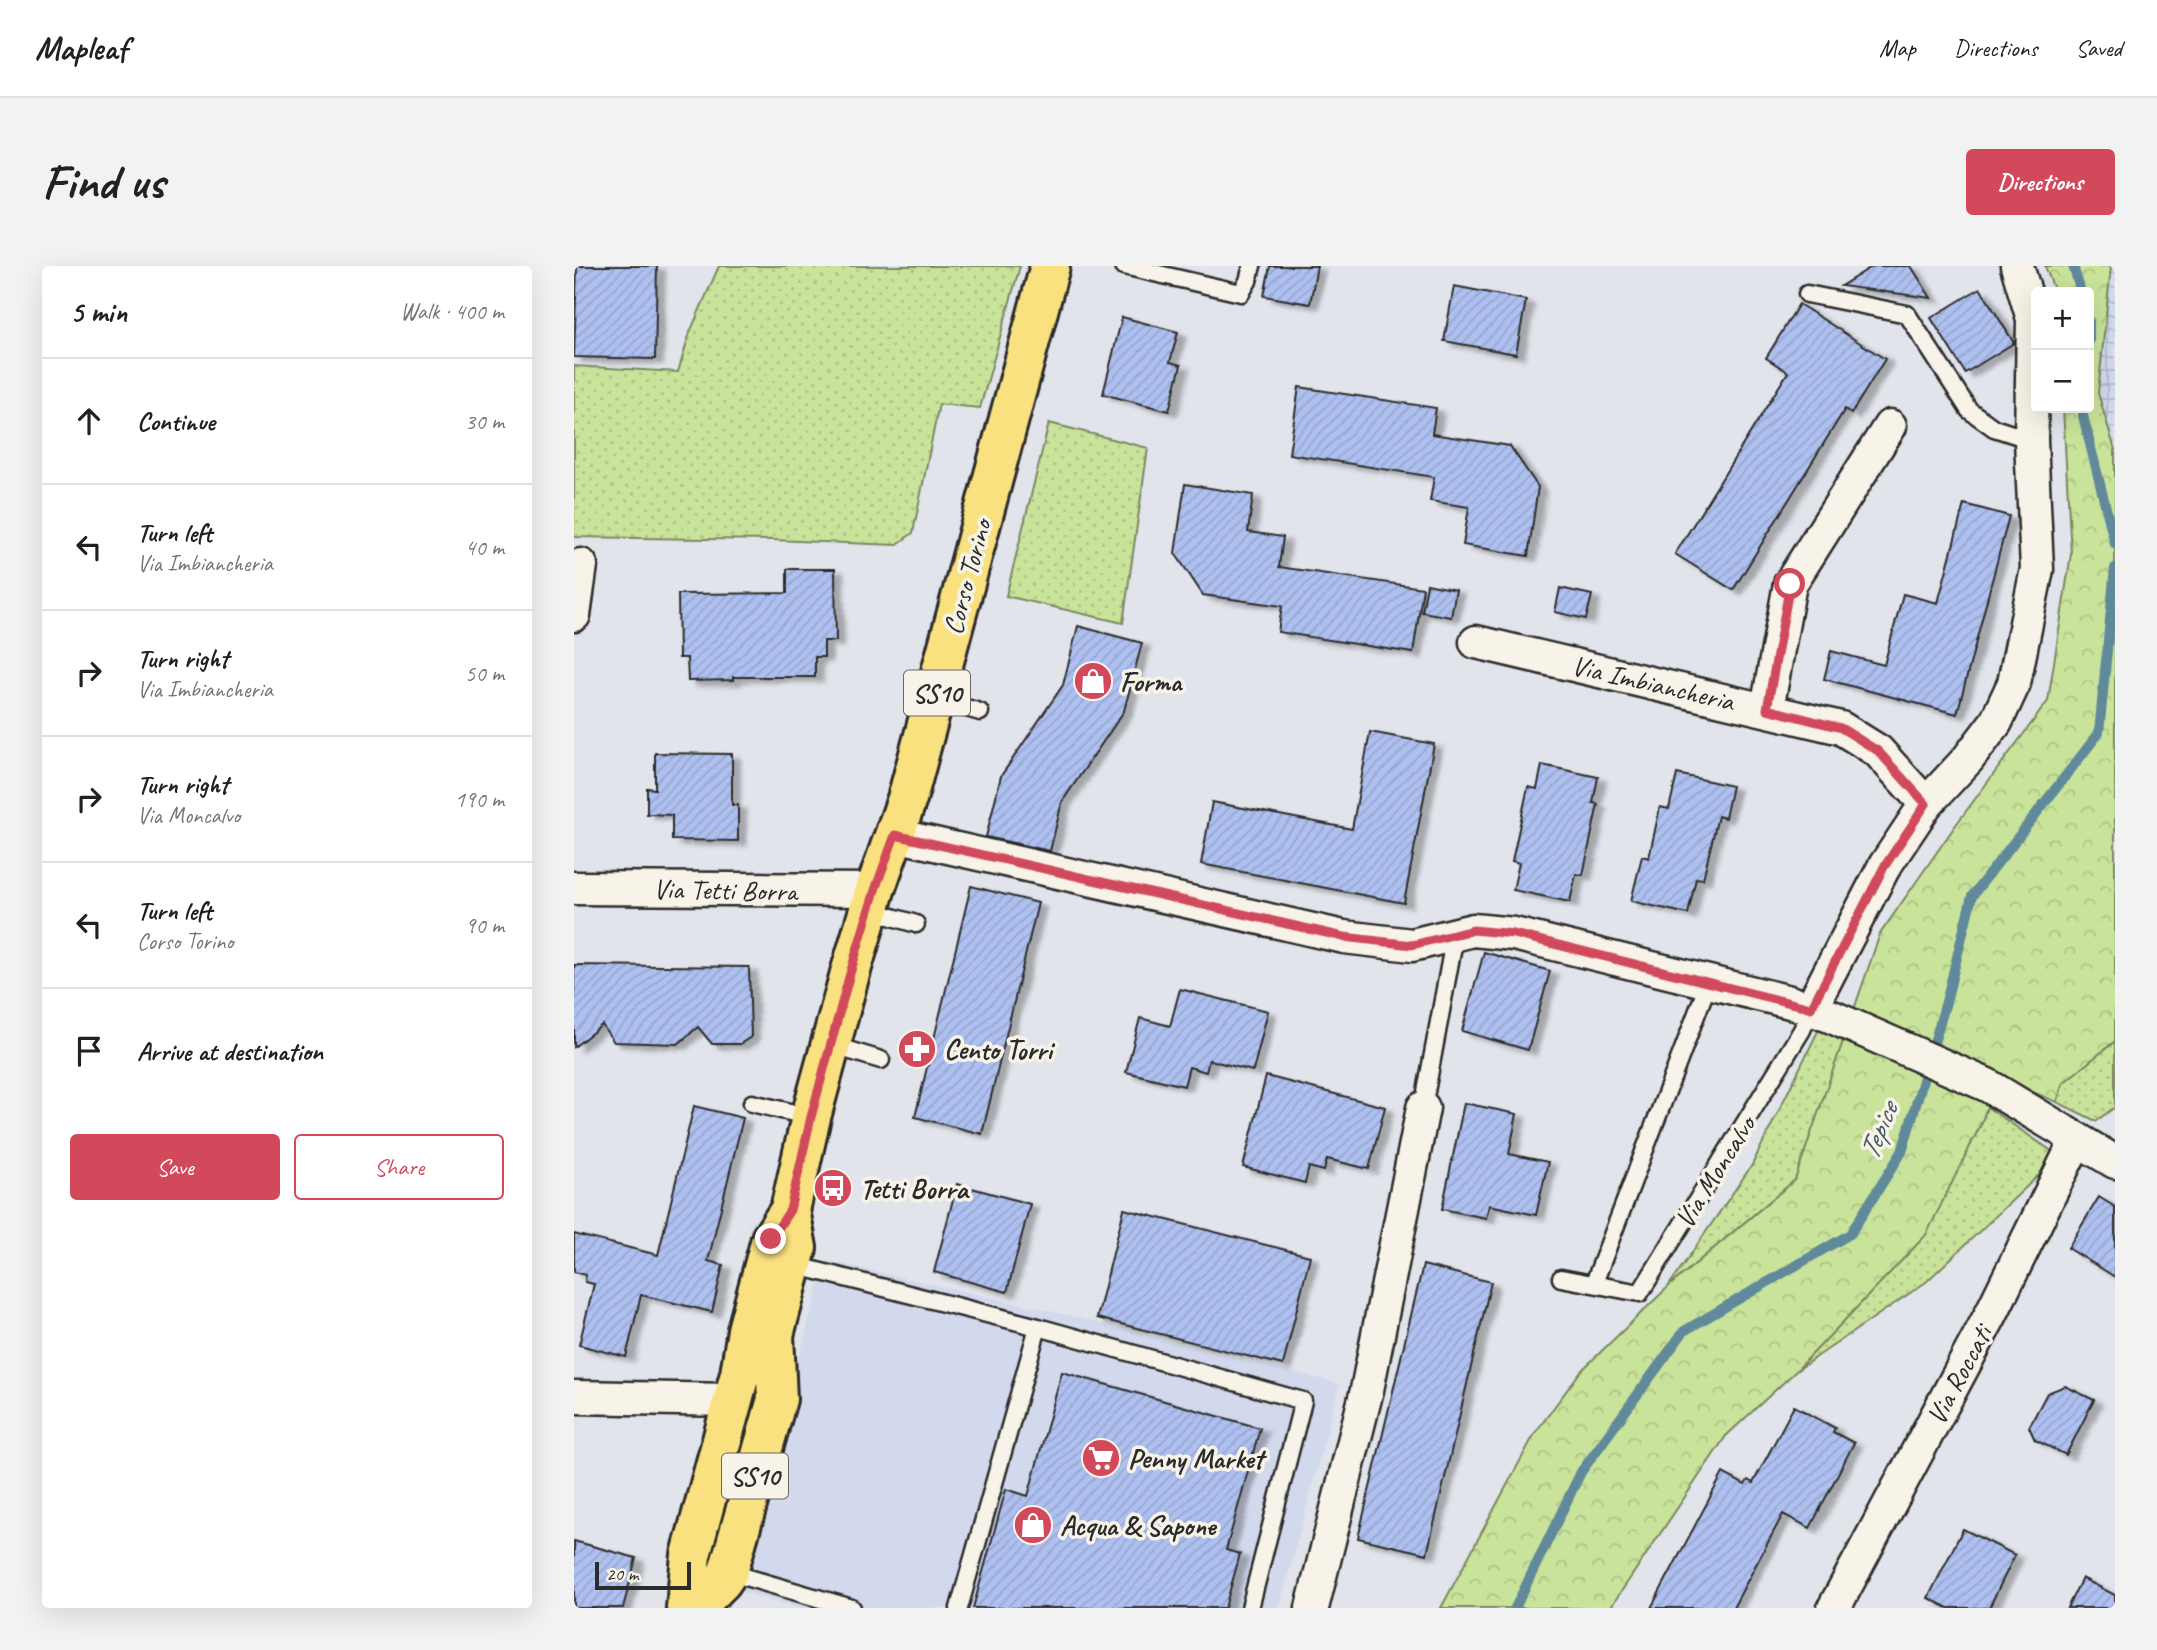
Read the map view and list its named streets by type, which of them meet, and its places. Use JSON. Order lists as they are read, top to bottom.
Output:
{
  "streets": {
    "main road": ["Corso Torino", "SS10"],
    "street": ["Via Imbiancheria", "Via Tetti Borra", "Via Roccati"],
    "lane": ["Via Moncalvo"]
  },
  "crossings": [
    ["Corso Torino", "Via Tetti Borra"]
  ],
  "water": ["Tepice"],
  "places": {
    "shop": ["Forma", "Acqua & Sapone"],
    "pharmacy": ["Cento Torri"],
    "bus stop": ["Tetti Borra"],
    "supermarket": ["Penny Market"]
  },
  "scale_bar": "20 m",
  "page": {
    "header": "Mapleaf",
    "nav": ["Map", "Directions", "Saved"],
    "buttons": [
      "Directions",
      ["Save", "Share"]
    ],
    "title": "Find us",
    "heading": ["5 min", "Walk · 400 m"],
    "map_buttons": ["+", "−"],
    "list": [
      ["Continue", "30 m"],
      ["Turn left", "Via Imbiancheria", "40 m"],
      ["Turn right", "Via Imbiancheria", "50 m"],
      ["Turn right", "Via Moncalvo", "190 m"],
      ["Turn left", "Corso Torino", "90 m"],
      "Arrive at destination"
    ],
    "scale": "20 m"
  }
}
